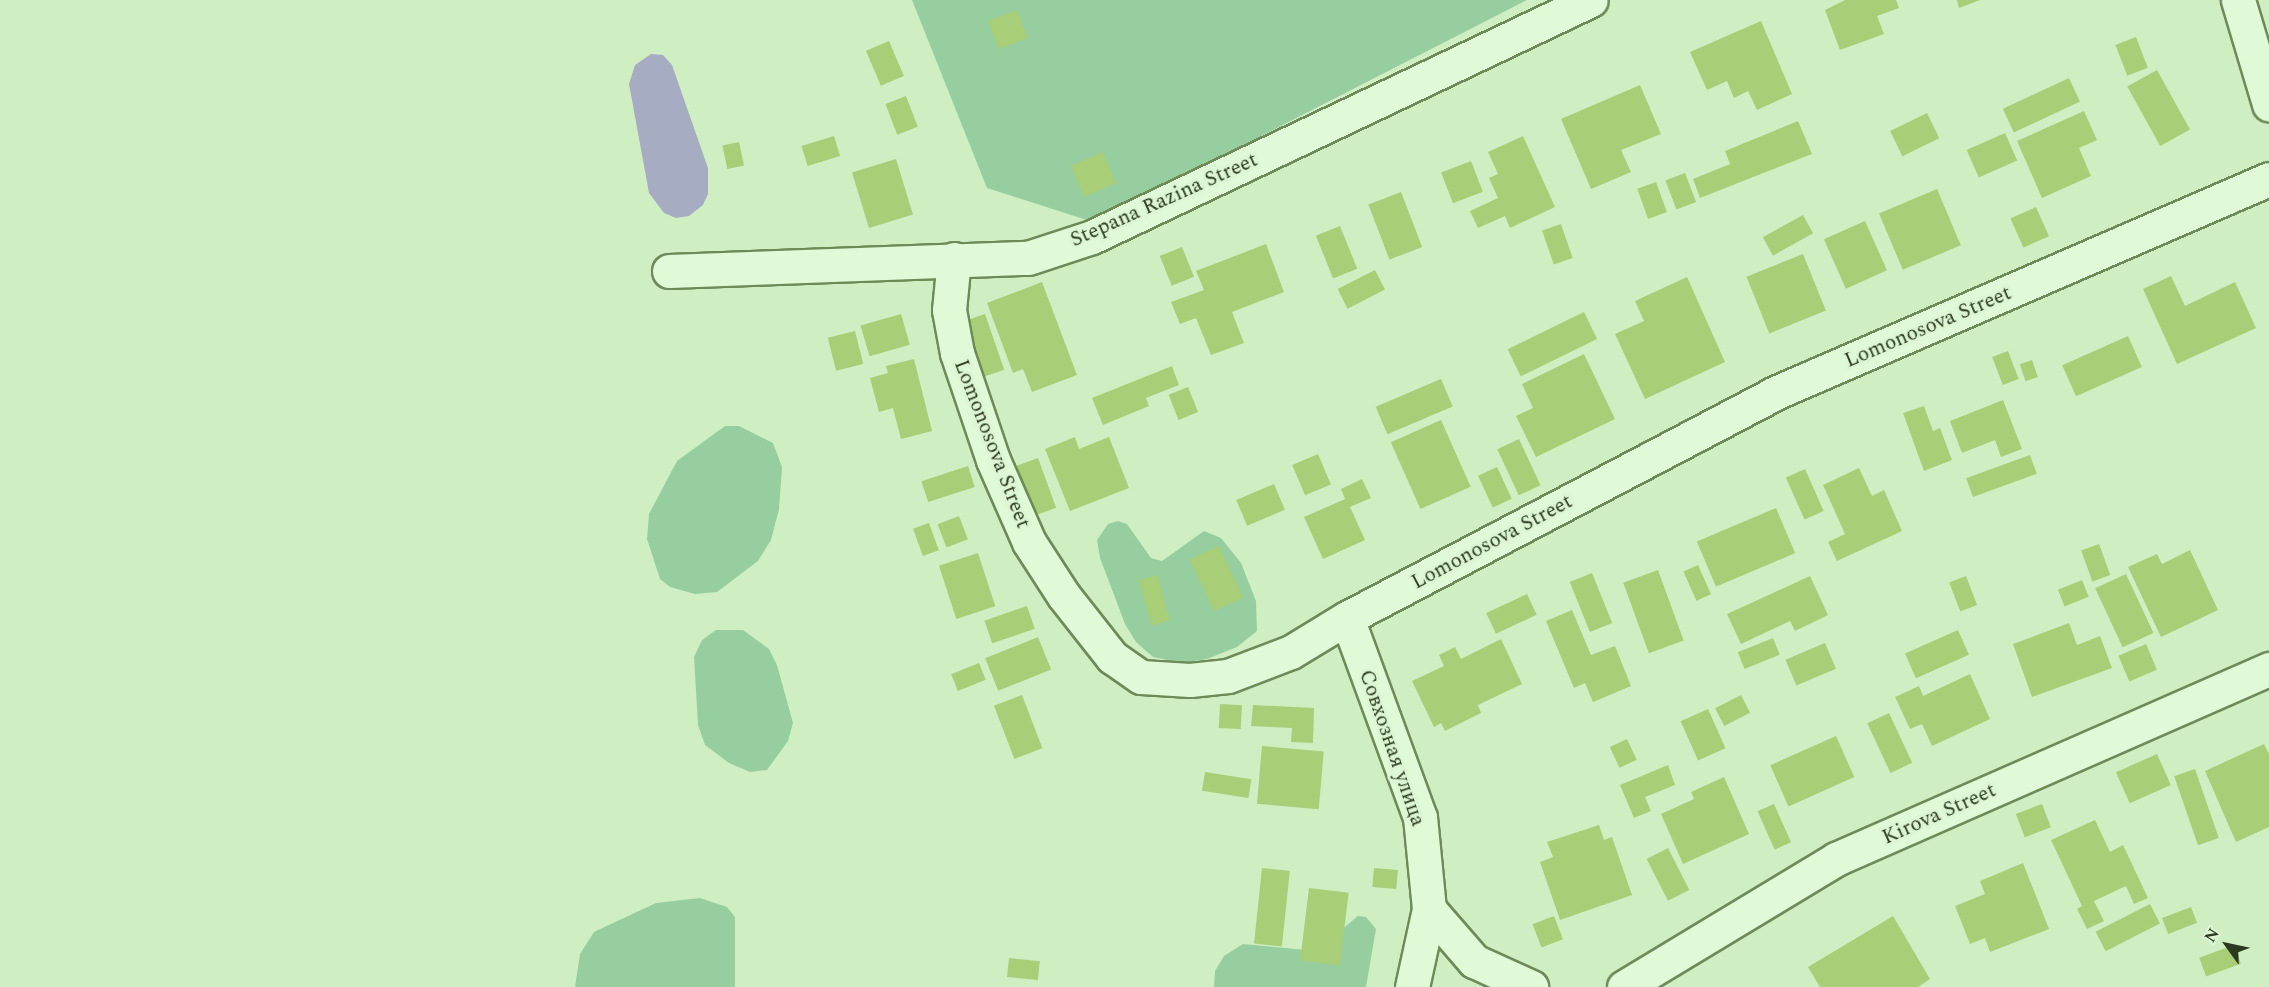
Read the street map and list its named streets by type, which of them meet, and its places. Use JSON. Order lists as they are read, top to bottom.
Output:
{
  "streets": {
    "street": [
      "Stepana Razina Street",
      "Lomonosova Street",
      "Совхозная улица",
      "Kirova Street"
    ]
  },
  "crossings": [
    ["Stepana Razina Street", "Lomonosova Street"],
    ["Lomonosova Street", "Совхозная улица"]
  ],
  "north": "top left"
}
